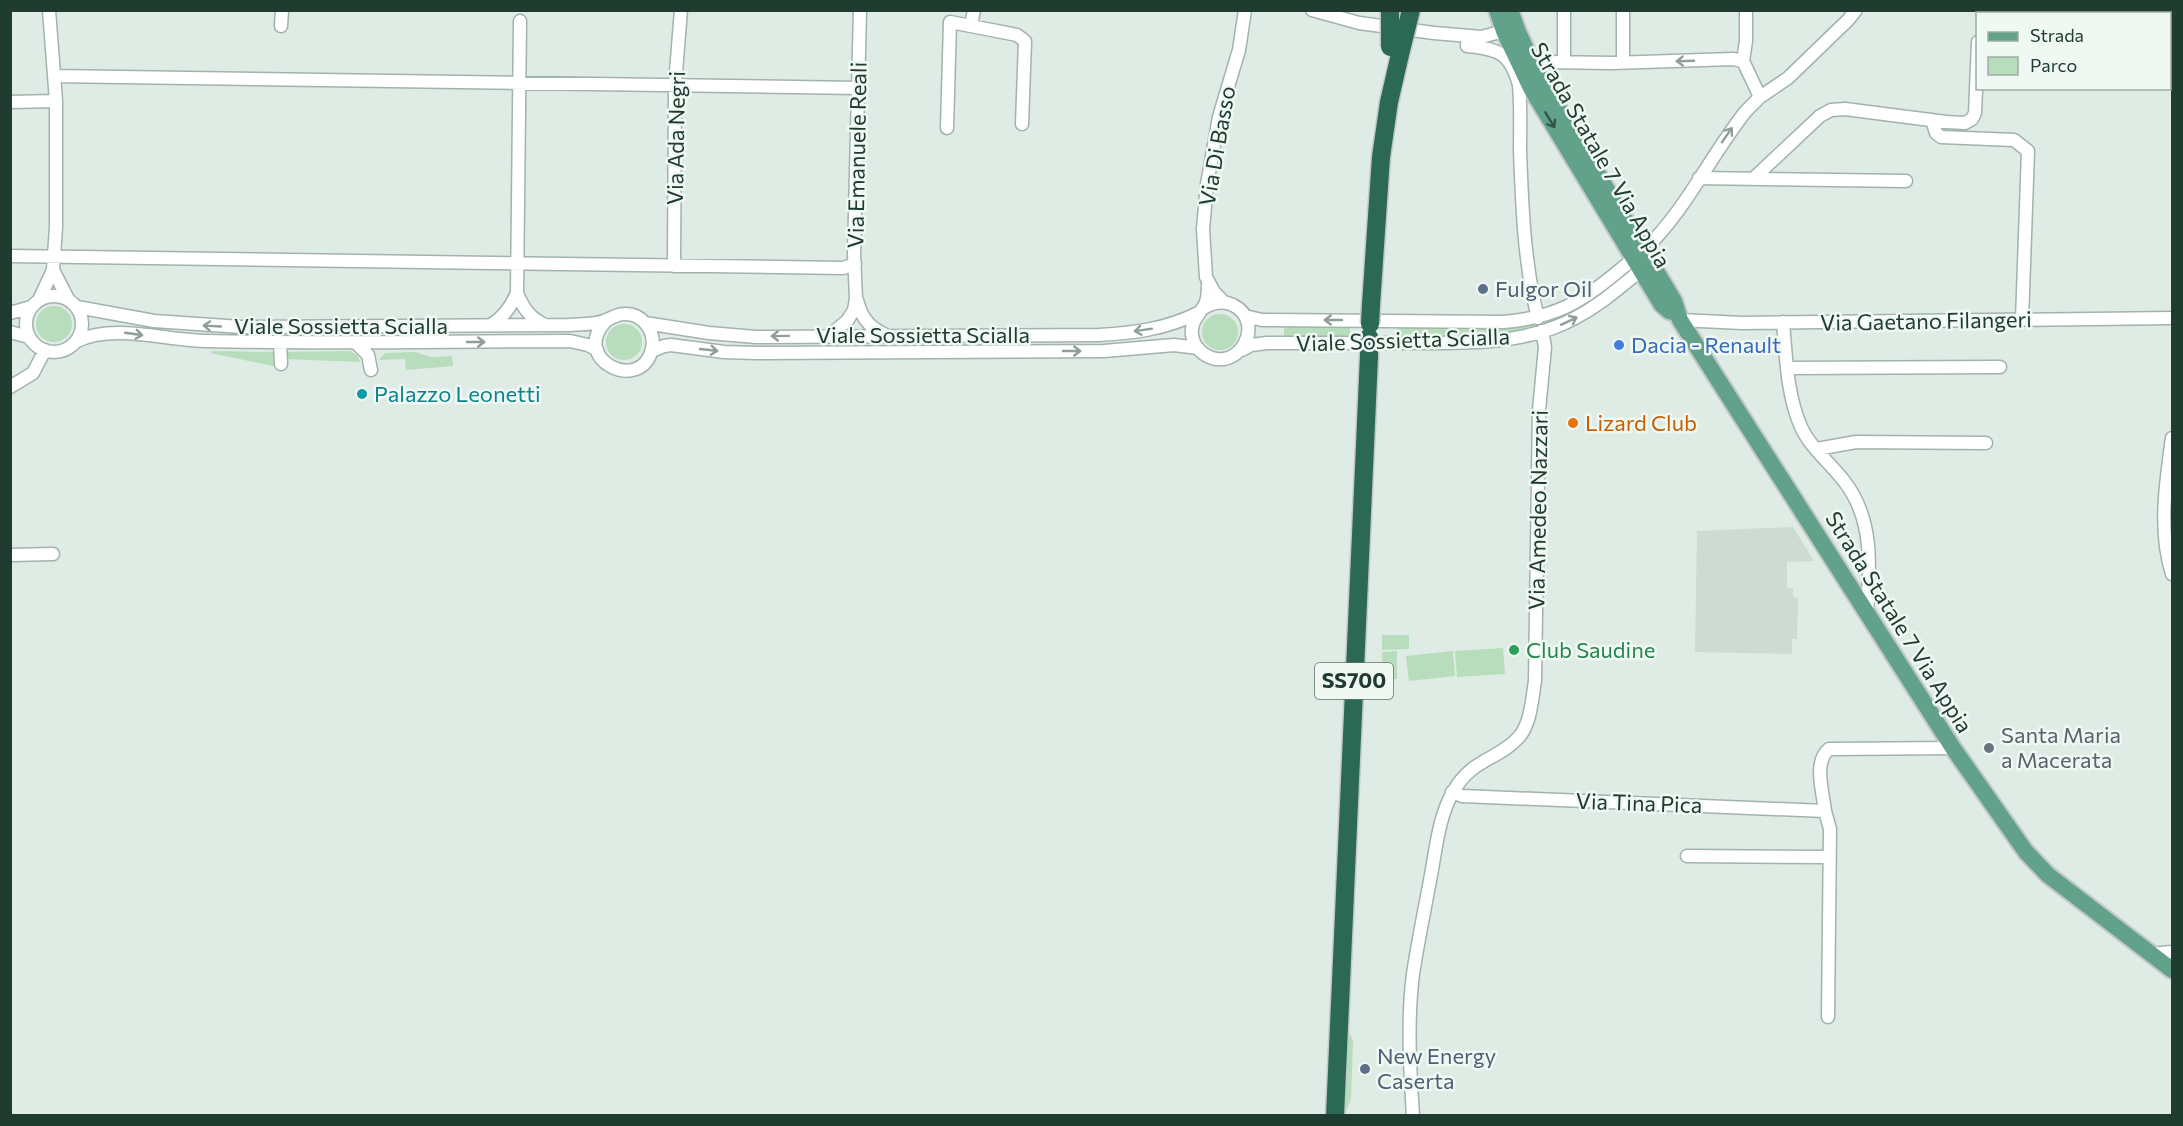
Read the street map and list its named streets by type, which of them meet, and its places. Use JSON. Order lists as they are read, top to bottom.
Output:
{
  "streets": {
    "highway": ["SS700"],
    "main road": ["Strada Statale 7 Via Appia"],
    "street": [
      "Via Ada Negri",
      "Via Di Basso",
      "Via Emanuele Reali",
      "Via Gaetano Filangeri",
      "Viale Sossietta Scialla",
      "Via Amedeo Nazzari",
      "Via Tina Pica"
    ]
  },
  "crossings": [
    ["Via Di Basso", "Viale Sossietta Scialla"],
    ["Via Emanuele Reali", "Viale Sossietta Scialla"],
    ["Strada Statale 7 Via Appia", "Via Gaetano Filangeri"],
    ["Strada Statale 7 Via Appia", "Viale Sossietta Scialla"],
    ["Viale Sossietta Scialla", "Via Amedeo Nazzari"],
    ["Via Amedeo Nazzari", "Via Tina Pica"]
  ],
  "places": [
    "Fulgor Oil",
    "Dacia - Renault",
    "Palazzo Leonetti",
    "Lizard Club",
    "Club Saudine",
    "Santa Maria a Macerata",
    "New Energy Caserta"
  ],
  "legend": ["Strada", "Parco"]
}
